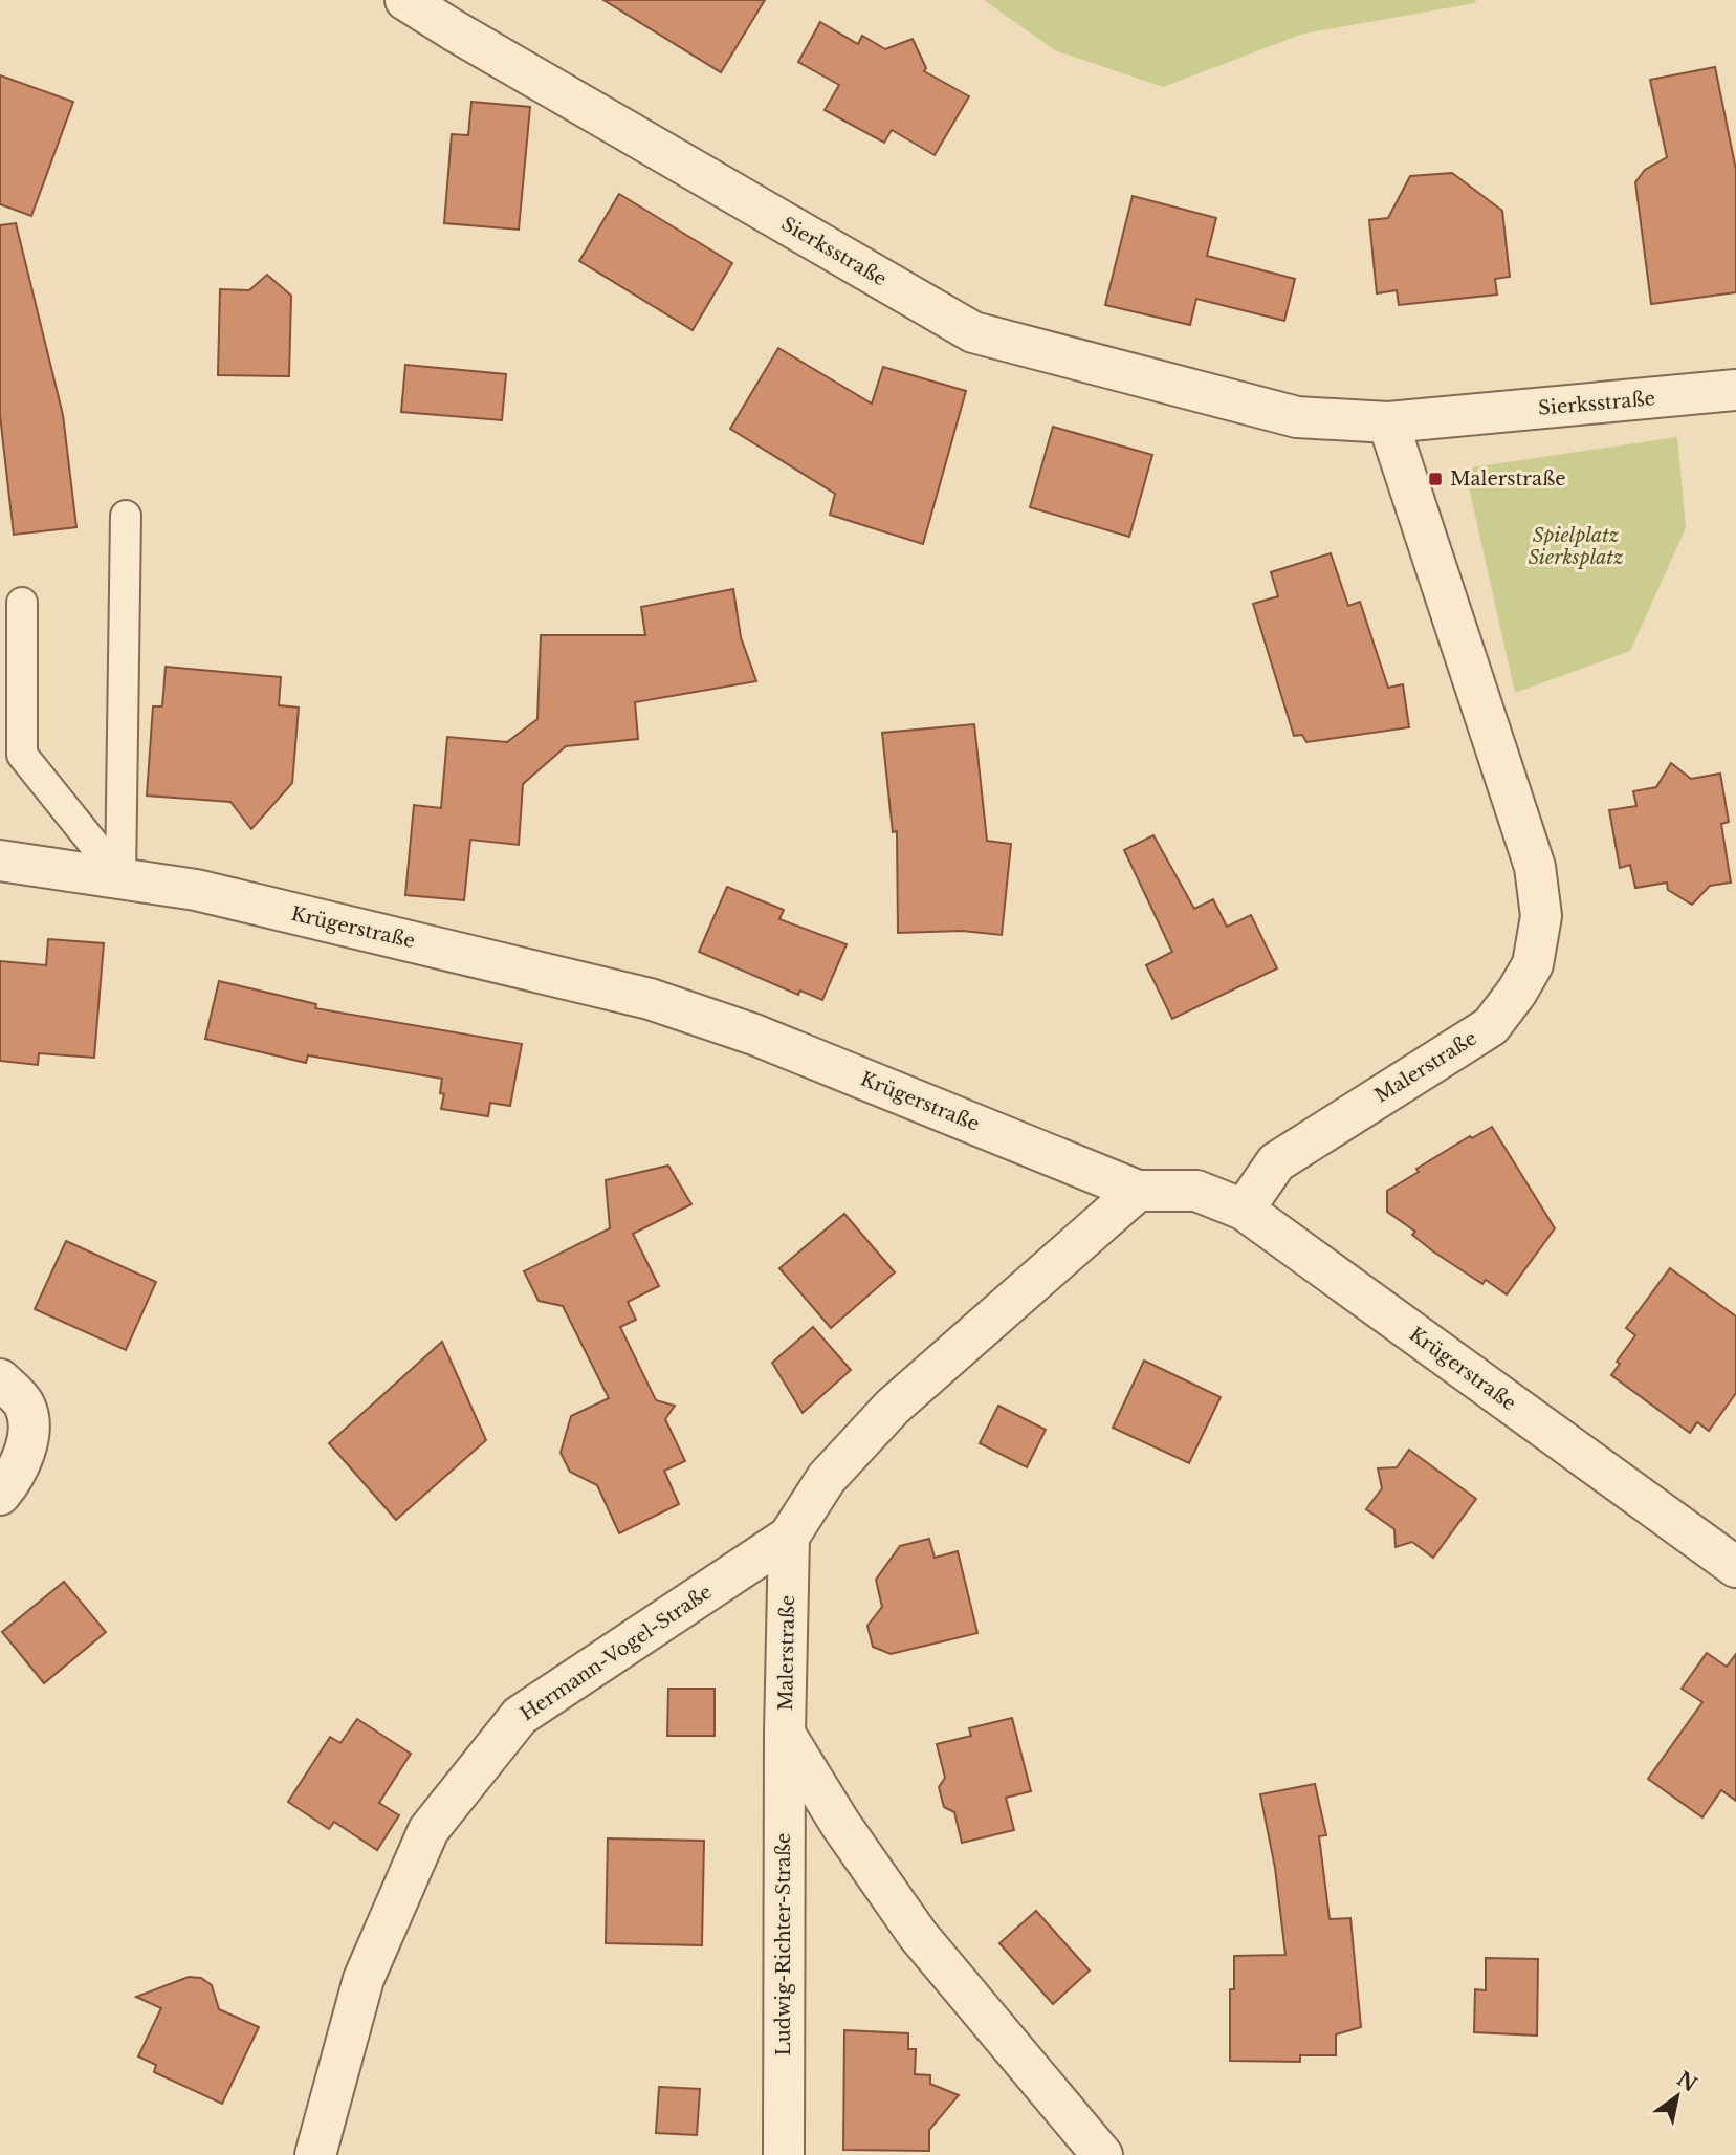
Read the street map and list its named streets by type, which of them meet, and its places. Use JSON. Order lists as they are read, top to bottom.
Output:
{
  "streets": {
    "street": [
      "Sierksstraße",
      "Krügerstraße",
      "Malerstraße",
      "Hermann-Vogel-Straße",
      "Ludwig-Richter-Straße"
    ]
  },
  "crossings": [
    ["Sierksstraße", "Malerstraße"],
    ["Krügerstraße", "Malerstraße"],
    ["Malerstraße", "Hermann-Vogel-Straße"],
    ["Malerstraße", "Ludwig-Richter-Straße"]
  ],
  "parks": ["Spielplatz Sierksplatz"],
  "places": {
    "transit": ["Malerstraße"]
  },
  "north": "top right"
}
